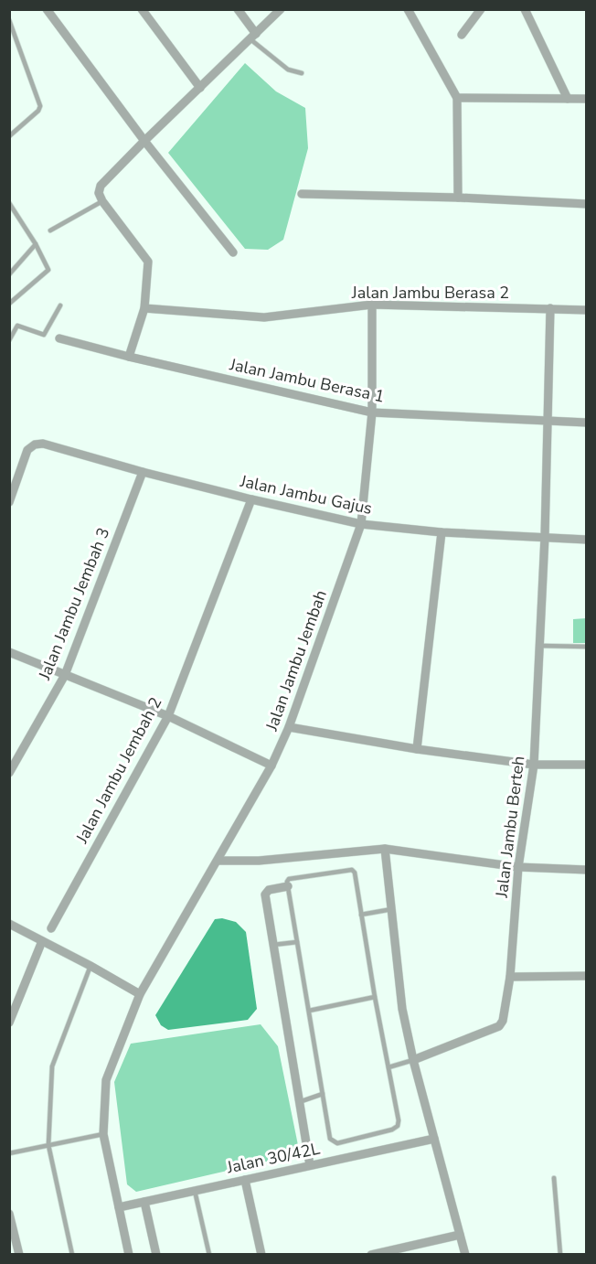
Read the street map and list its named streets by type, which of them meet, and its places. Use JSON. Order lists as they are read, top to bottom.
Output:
{
  "streets": {
    "street": [
      "Jalan Jambu Berasa 2",
      "Jalan Jambu Berasa 1",
      "Jalan Jambu Gajus",
      "Jalan Jambu Jembah 3",
      "Jalan Jambu Jembah",
      "Jalan Jambu Jembah 2",
      "Jalan Jambu Berteh",
      "Jalan 30/42L"
    ]
  },
  "crossings": [
    ["Jalan Jambu Berasa 2", "Jalan Jambu Jembah"],
    ["Jalan Jambu Berasa 2", "Jalan Jambu Berteh"],
    ["Jalan Jambu Berasa 1", "Jalan Jambu Jembah"],
    ["Jalan Jambu Berasa 1", "Jalan Jambu Berteh"],
    ["Jalan Jambu Gajus", "Jalan Jambu Jembah 3"],
    ["Jalan Jambu Gajus", "Jalan Jambu Jembah"],
    ["Jalan Jambu Gajus", "Jalan Jambu Jembah 2"],
    ["Jalan Jambu Gajus", "Jalan Jambu Berteh"],
    ["Jalan Jambu Jembah", "Jalan 30/42L"]
  ]
}
